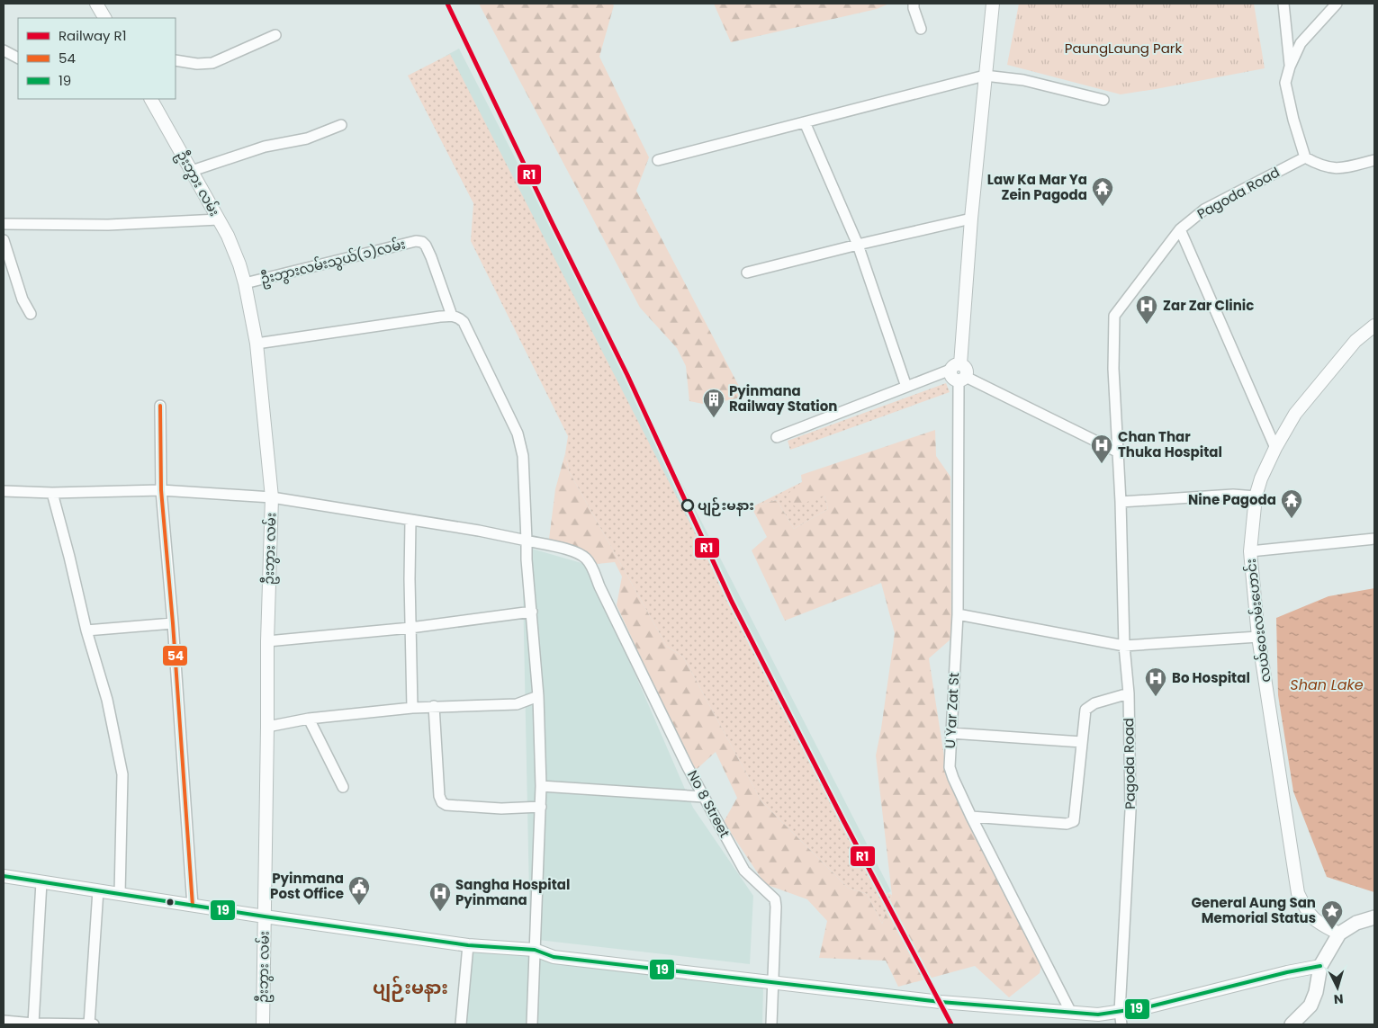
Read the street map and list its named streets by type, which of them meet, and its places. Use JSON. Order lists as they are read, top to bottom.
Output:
{
  "streets": {
    "street": [
      "ဦးဘွား လမ်း",
      "Pagoda Road",
      "ဦးဘွားလမ်းသွယ်(၁)လမ်း",
      "လယ်ဝေးလမ်းဟောင်း",
      "U Yar Zat St",
      "No 8 Street"
    ]
  },
  "crossings": [
    ["ဦးဘွား လမ်း", "ဦးဘွားလမ်းသွယ်(၁)လမ်း"],
    ["ဦးဘွား လမ်း", "No 8 Street"]
  ],
  "districts": ["ပျဉ်းမနား"],
  "water": ["Shan Lake"],
  "parks": ["PaungLaung Park"],
  "places": {
    "temple": ["Law Ka Mar Ya Zein Pagoda", "Nine Pagoda"],
    "hospital": [
      "Zar Zar Clinic",
      "Chan Thar Thuka Hospital",
      "Bo Hospital",
      "Sangha Hospital Pyinmana"
    ],
    "building": ["Pyinmana Railway Station"],
    "other": ["ပျဉ်းမနား"],
    "public building": ["Pyinmana Post Office"],
    "place": ["General Aung San Memorial Status"]
  },
  "lines": ["rail line R1", "transit line 54", "transit line 19"],
  "legend": ["Railway R1", "54", "19"],
  "north": "bottom"
}
